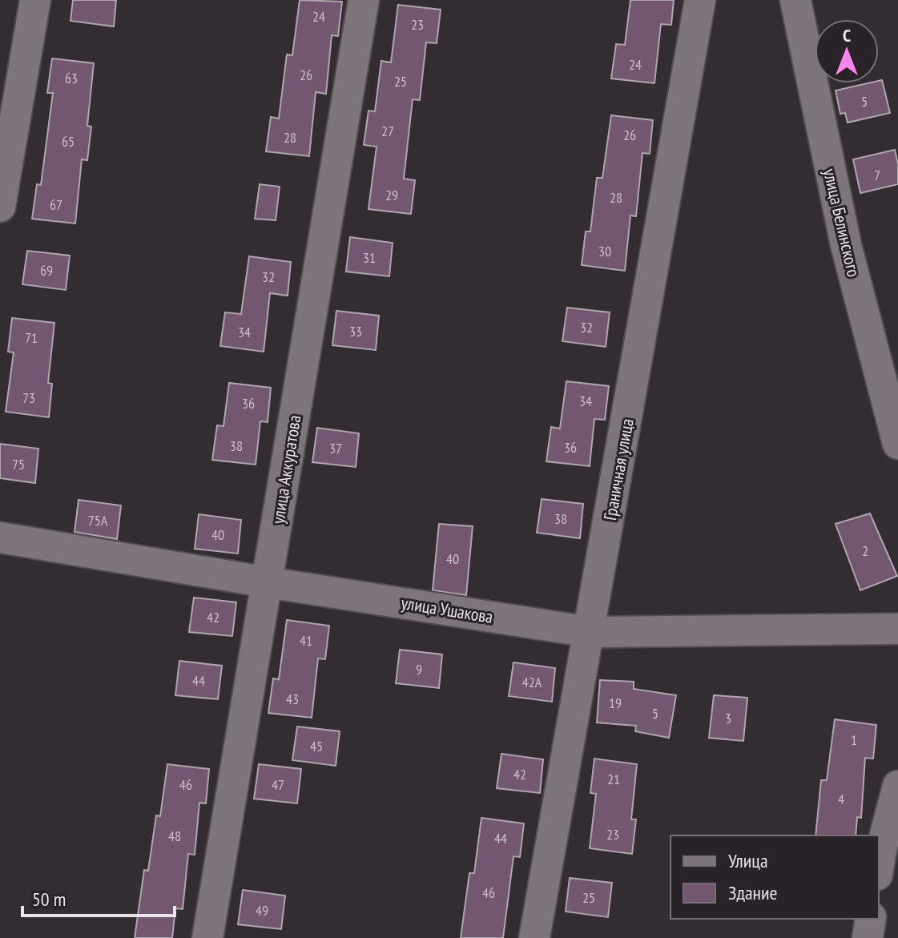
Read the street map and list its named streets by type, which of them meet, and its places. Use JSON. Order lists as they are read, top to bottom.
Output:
{
  "streets": {
    "street": [
      "улица Белинского",
      "улица Аккуратова",
      "Граничная улица",
      "улица Ушакова"
    ]
  },
  "crossings": [
    ["улица Аккуратова", "улица Ушакова"],
    ["Граничная улица", "улица Ушакова"]
  ],
  "house_numbers": [
    "24",
    "23",
    "24",
    "26",
    "63",
    "25",
    "5",
    "27",
    "26",
    "28",
    "65",
    "7",
    "29",
    "28",
    "67",
    "30",
    "31",
    "69",
    "32",
    "32",
    "33",
    "34",
    "71",
    "73",
    "34",
    "36",
    "38",
    "36",
    "37",
    "75",
    "38",
    "75А",
    "40",
    "2",
    "40",
    "42",
    "41",
    "9",
    "44",
    "42А",
    "43",
    "19",
    "5",
    "3",
    "1",
    "45",
    "42",
    "21",
    "46",
    "47",
    "4",
    "23",
    "48",
    "44",
    "46",
    "25",
    "49"
  ],
  "legend": ["Улица", "Здание"],
  "scale_bar": "50 m",
  "north": "top"
}
